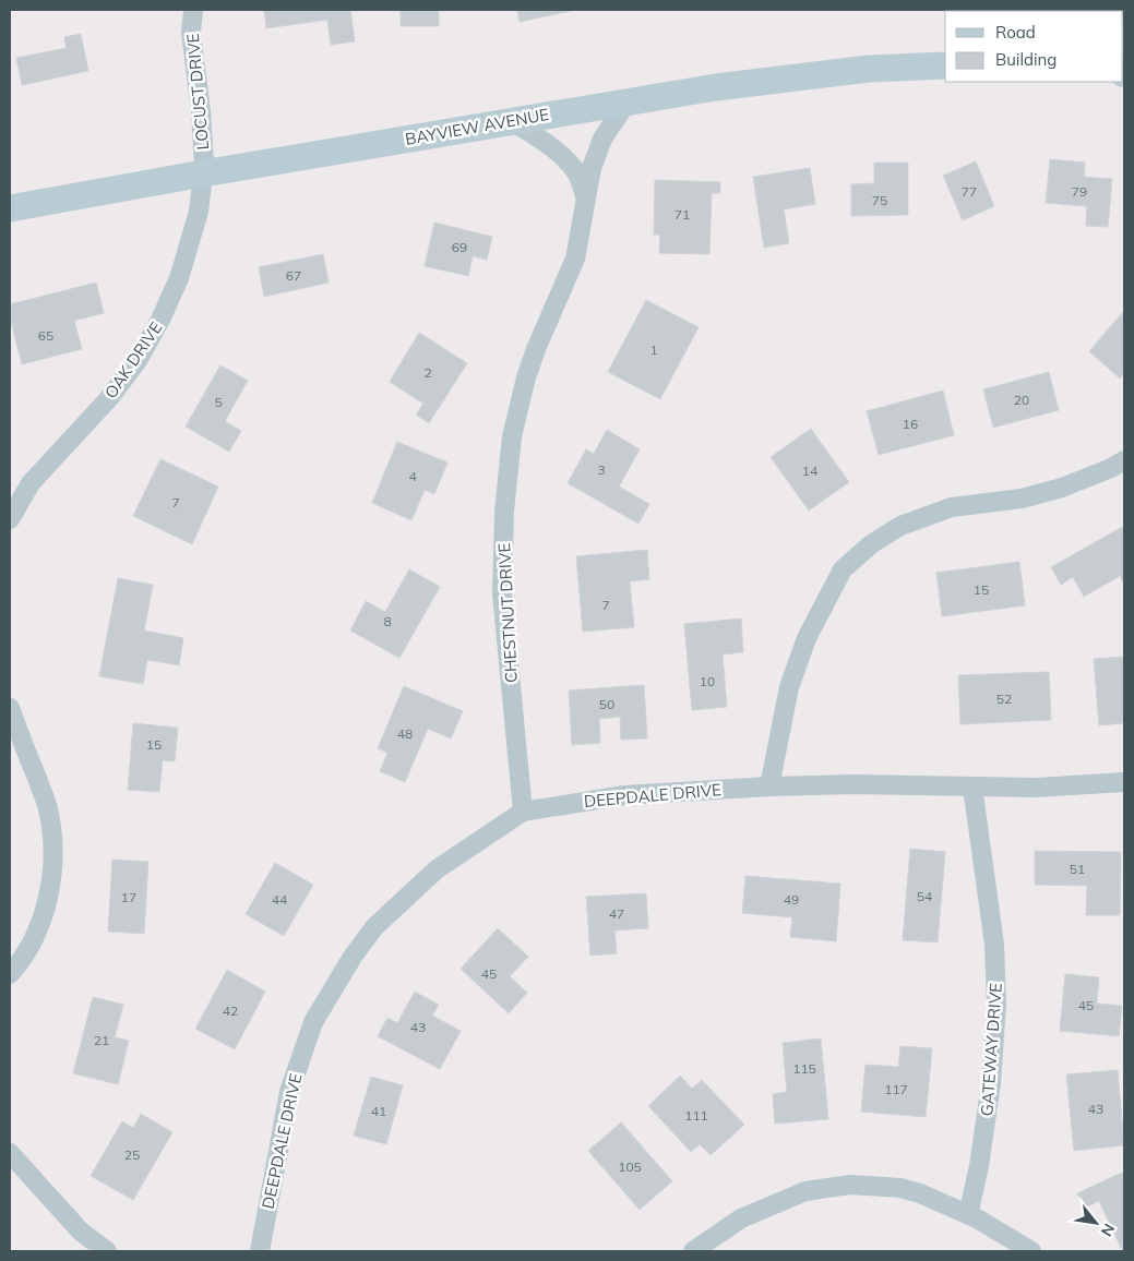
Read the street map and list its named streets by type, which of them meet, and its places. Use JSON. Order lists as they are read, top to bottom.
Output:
{
  "streets": {
    "main road": ["BAYVIEW AVENUE"],
    "street": [
      "LOCUST DRIVE",
      "OAK DRIVE",
      "CHESTNUT DRIVE",
      "DEEPDALE DRIVE",
      "GATEWAY DRIVE"
    ]
  },
  "crossings": [
    ["LOCUST DRIVE", "BAYVIEW AVENUE"],
    ["LOCUST DRIVE", "OAK DRIVE"],
    ["BAYVIEW AVENUE", "OAK DRIVE"],
    ["BAYVIEW AVENUE", "CHESTNUT DRIVE"],
    ["CHESTNUT DRIVE", "DEEPDALE DRIVE"],
    ["DEEPDALE DRIVE", "GATEWAY DRIVE"]
  ],
  "house_numbers": [
    "77",
    "79",
    "75",
    "71",
    "69",
    "67",
    "65",
    "1",
    "2",
    "20",
    "5",
    "16",
    "3",
    "14",
    "4",
    "7",
    "15",
    "7",
    "8",
    "10",
    "52",
    "50",
    "48",
    "15",
    "51",
    "54",
    "17",
    "44",
    "49",
    "47",
    "45",
    "45",
    "42",
    "43",
    "21",
    "115",
    "117",
    "43",
    "41",
    "111",
    "25",
    "105"
  ],
  "legend": ["Road", "Building"],
  "north": "bottom right"
}
